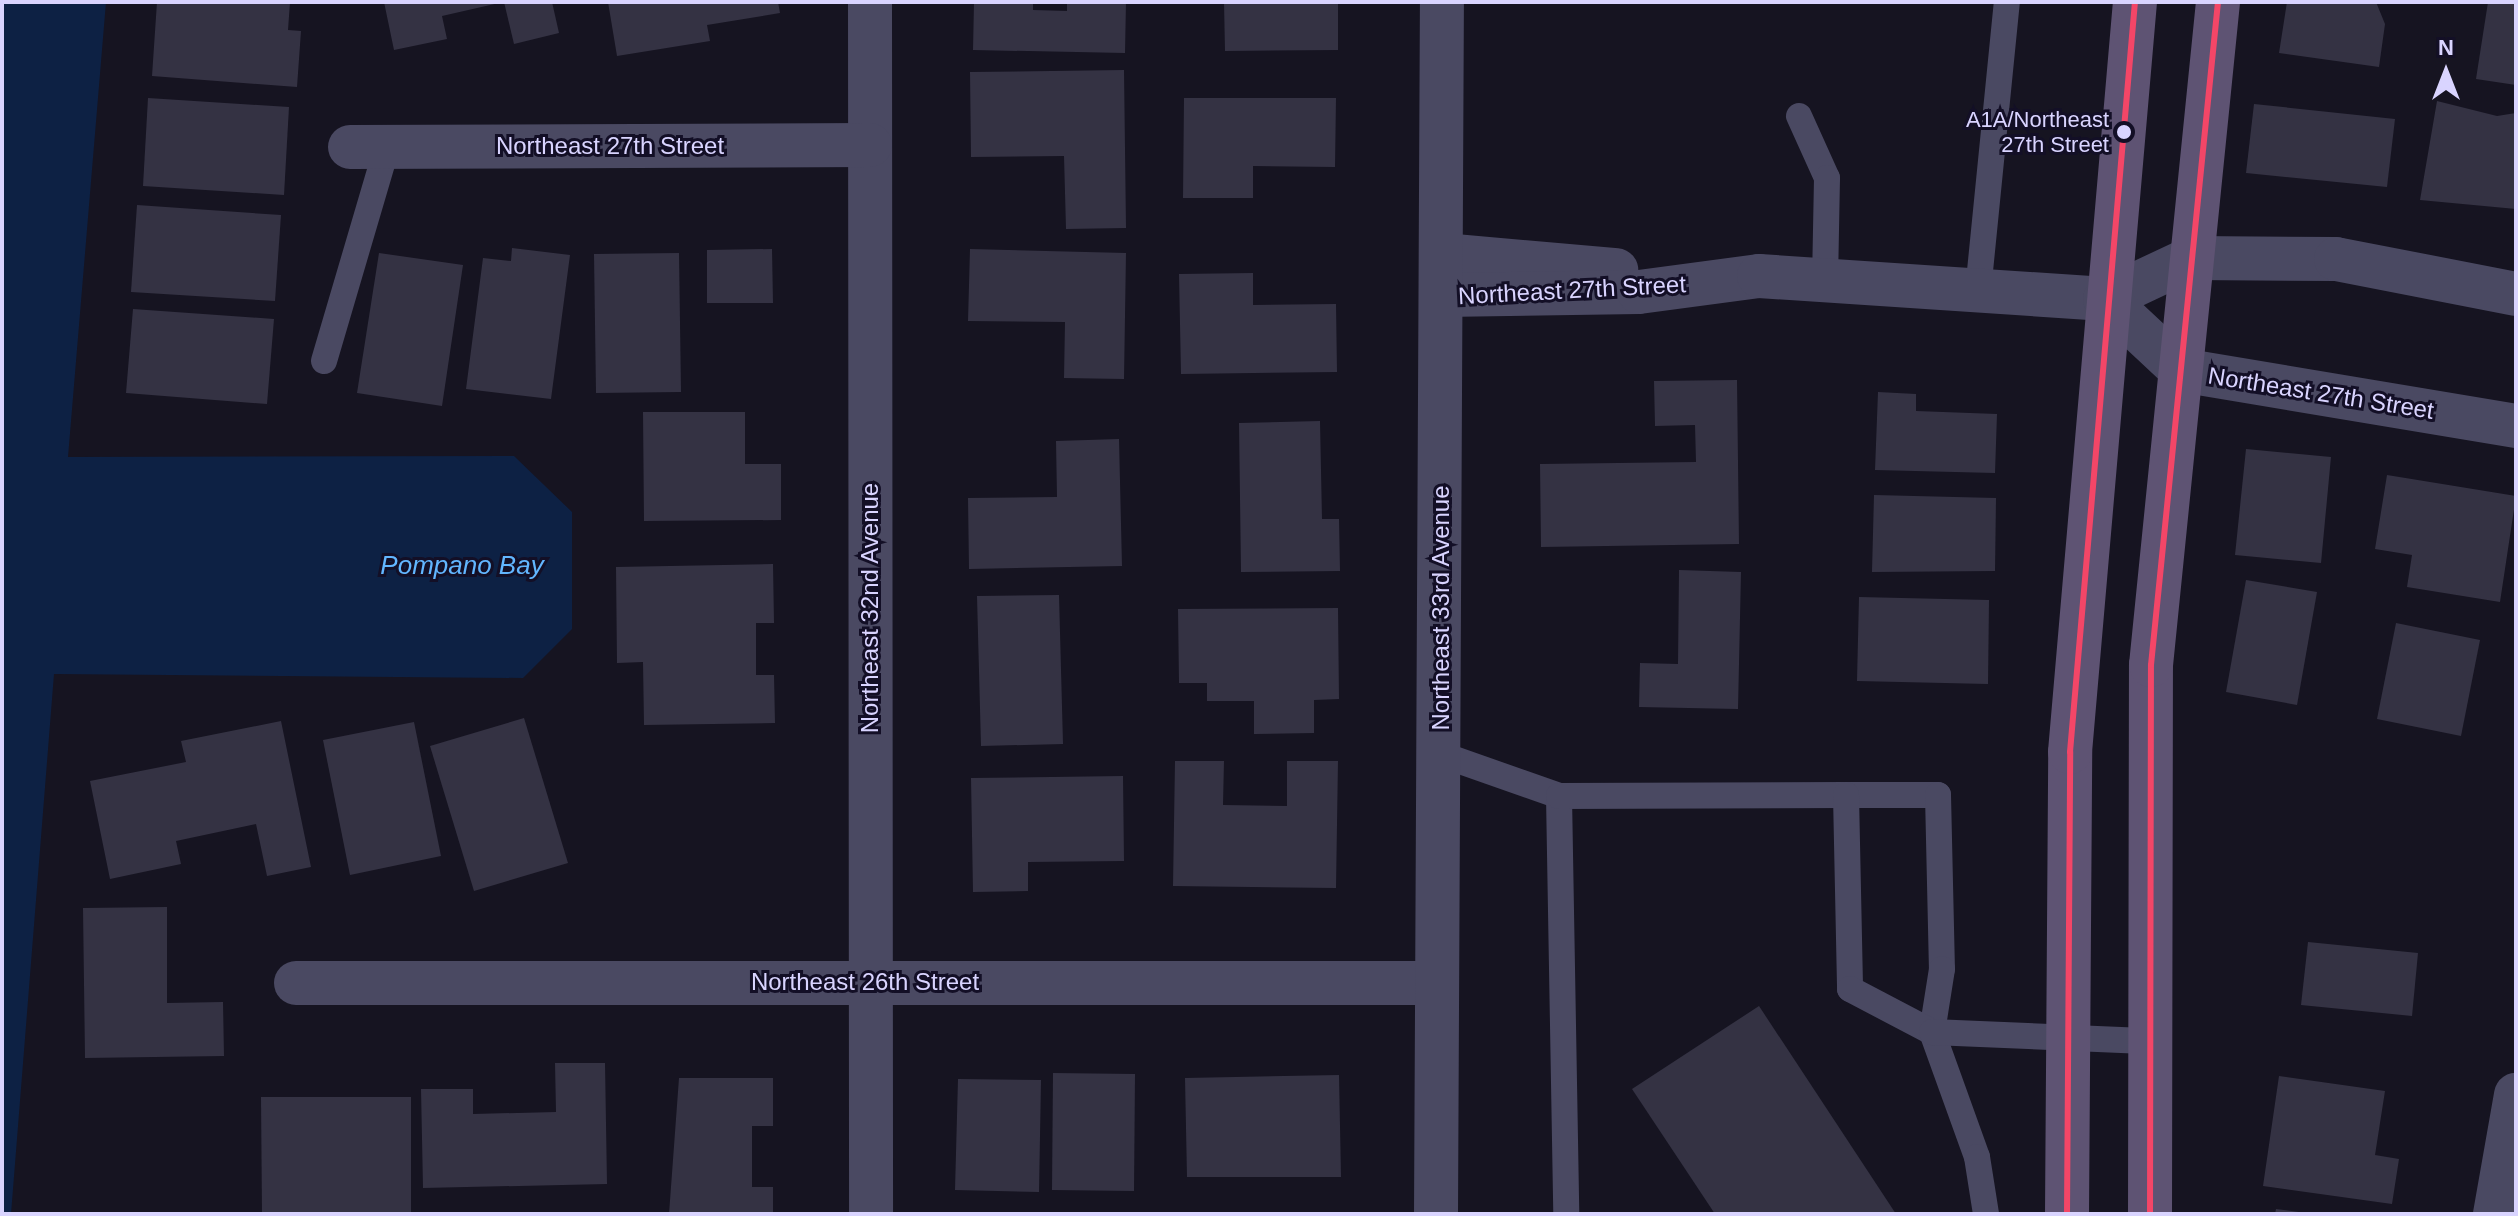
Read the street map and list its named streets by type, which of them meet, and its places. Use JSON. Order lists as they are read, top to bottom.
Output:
{
  "streets": {
    "street": [
      "Northeast 27th Street",
      "Northeast 32nd Avenue",
      "Northeast 33rd Avenue",
      "Northeast 26th Street"
    ]
  },
  "crossings": [
    ["Northeast 27th Street", "Northeast 32nd Avenue"],
    ["Northeast 27th Street", "Northeast 33rd Avenue"],
    ["Northeast 32nd Avenue", "Northeast 26th Street"],
    ["Northeast 33rd Avenue", "Northeast 26th Street"]
  ],
  "water": ["Pompano Bay"],
  "places": ["A1A/Northeast 27th Street"],
  "north": "top"
}
